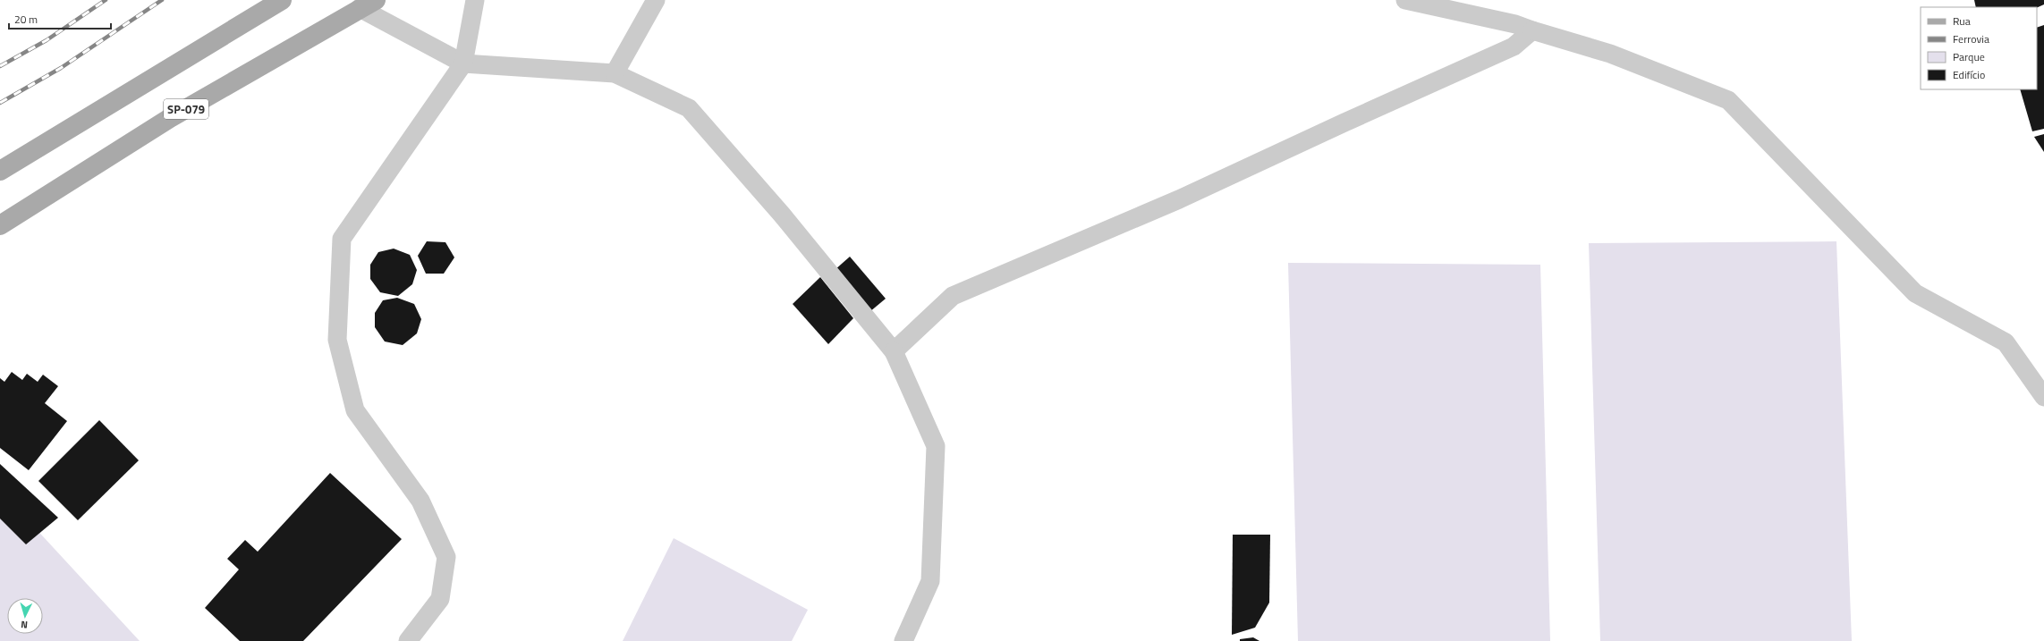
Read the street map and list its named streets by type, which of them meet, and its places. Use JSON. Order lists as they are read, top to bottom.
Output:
{
  "streets": {
    "main road": ["SP-079"]
  },
  "legend": [
    "Rua",
    "Ferrovia",
    "Parque",
    "Edifício"
  ],
  "scale_bar": "20 m",
  "north": "bottom"
}
